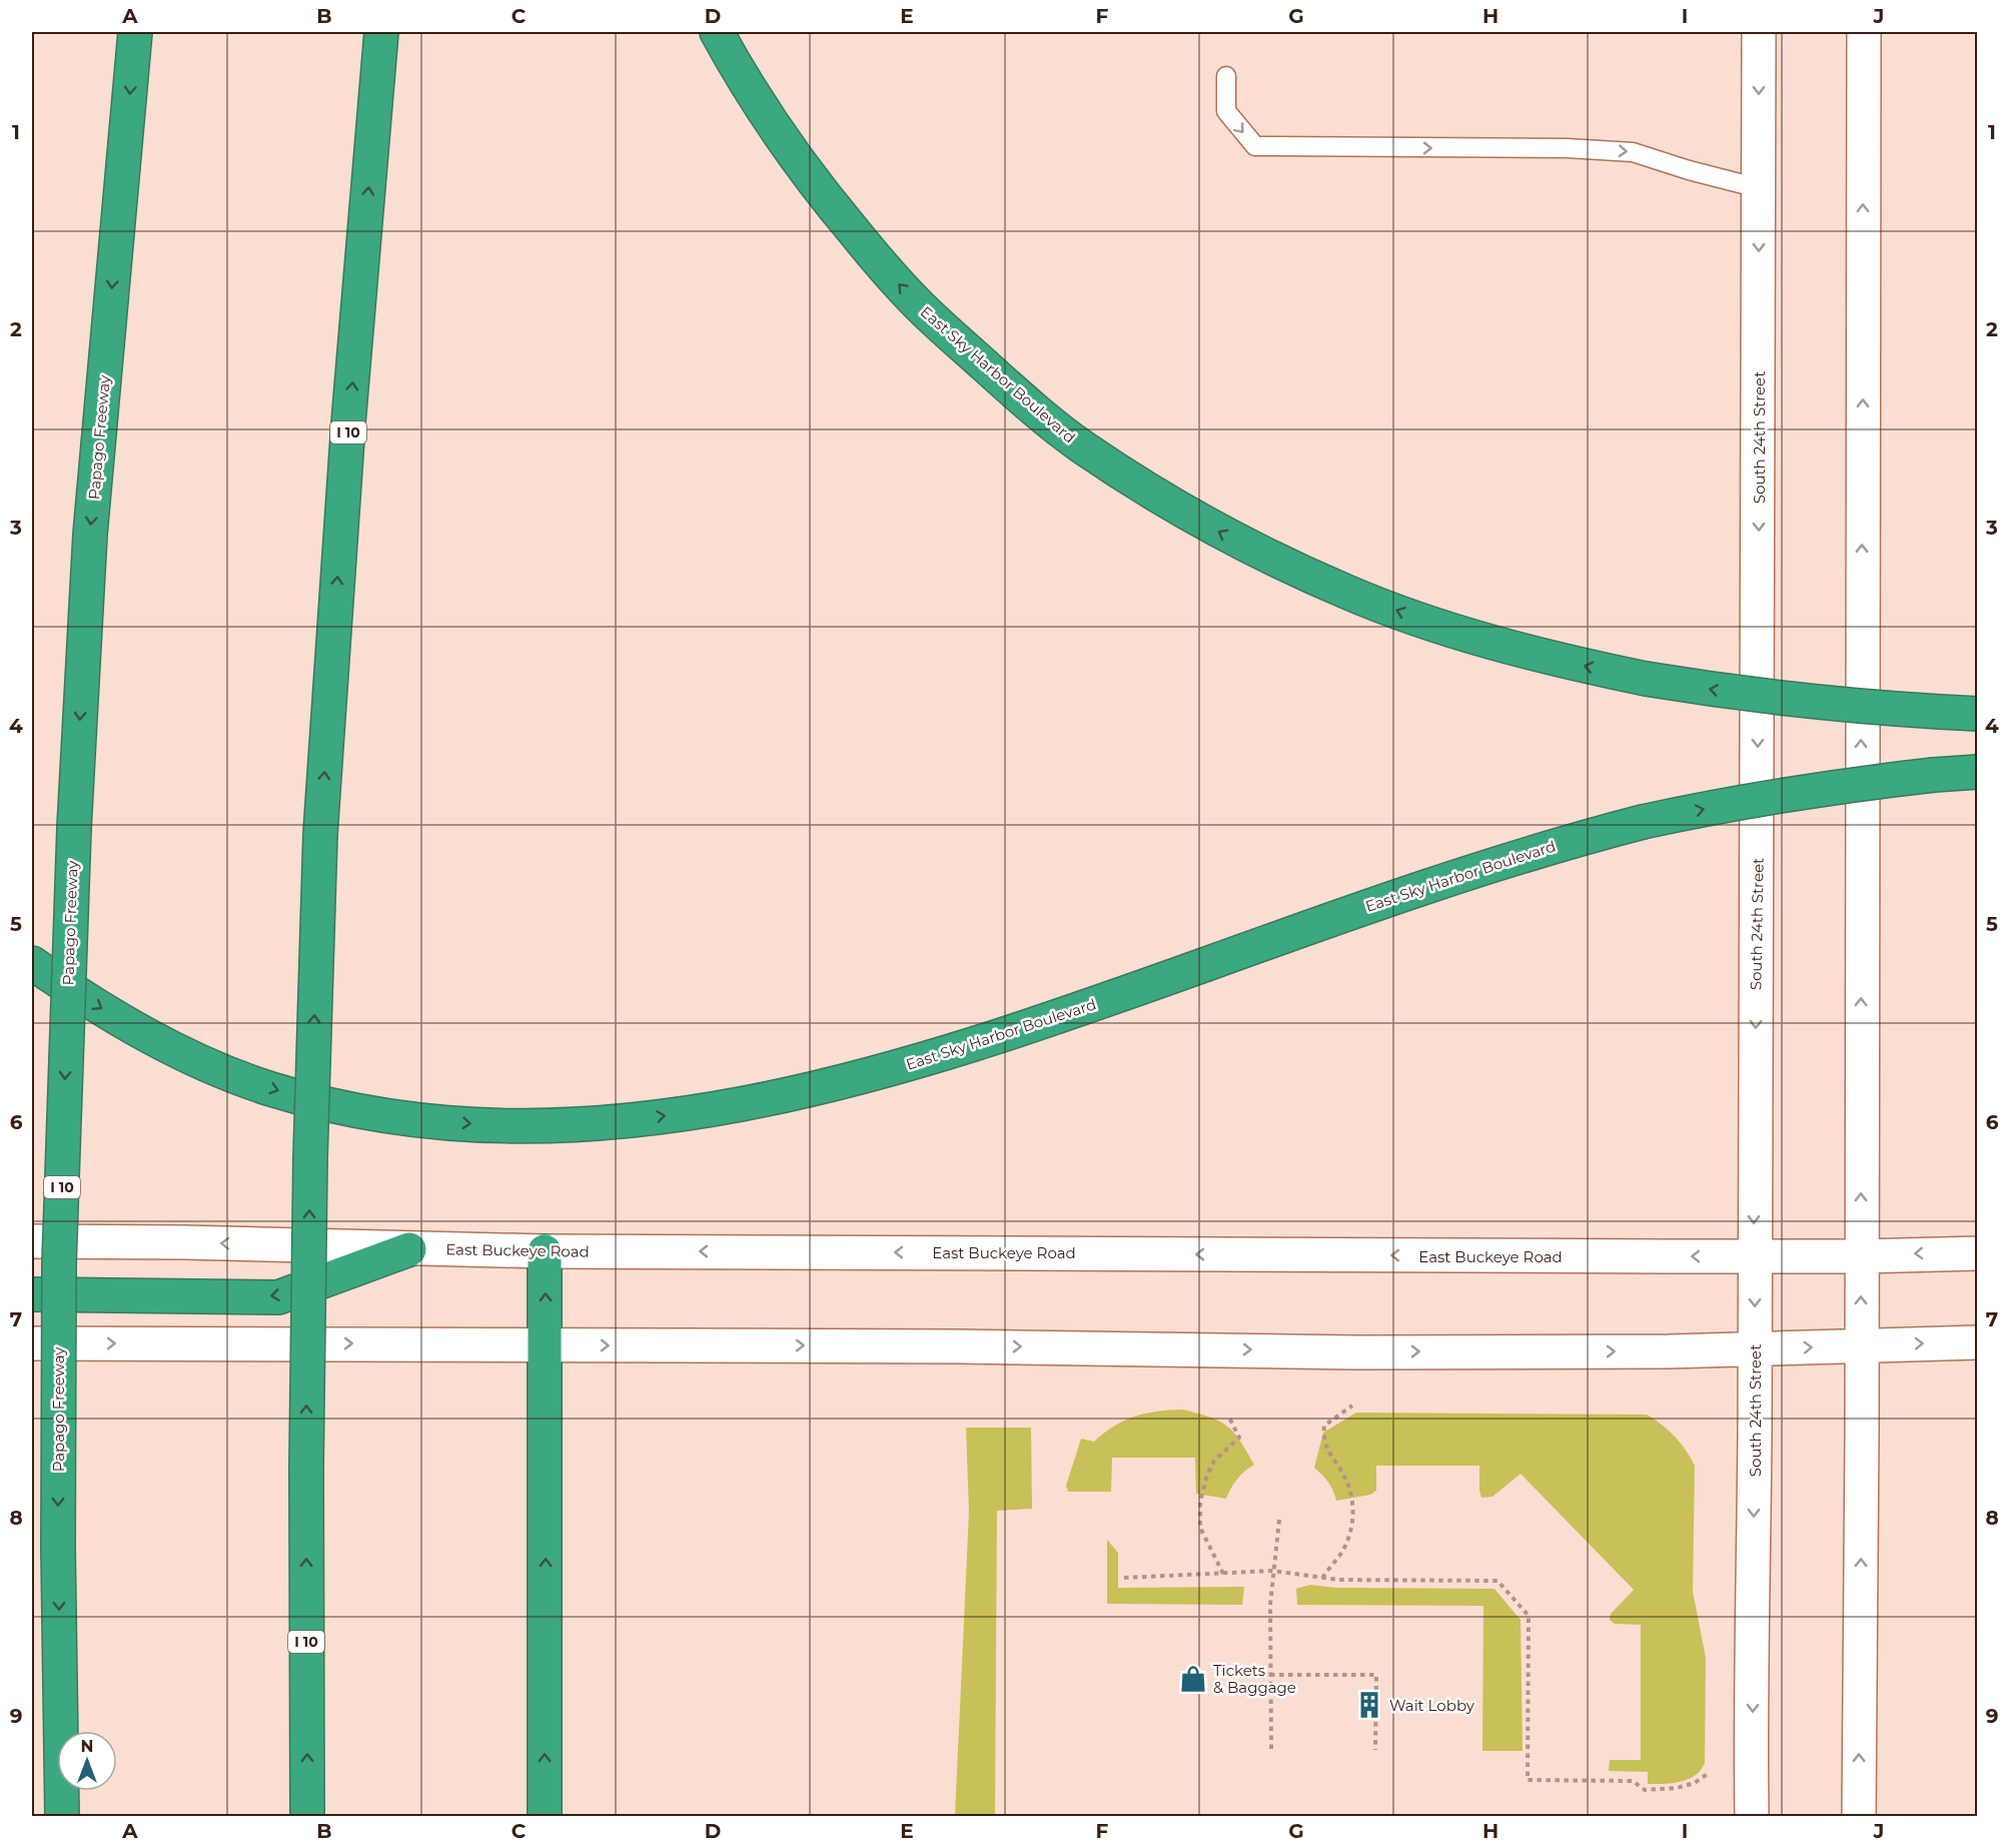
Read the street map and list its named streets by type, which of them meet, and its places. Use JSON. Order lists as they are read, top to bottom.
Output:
{
  "streets": {
    "highway": ["East Sky Harbor Boulevard", "I 10", "Papago Freeway"],
    "main road": ["South 24th Street", "East Buckeye Road"]
  },
  "crossings": [
    ["South 24th Street", "East Buckeye Road"]
  ],
  "places": {
    "shop": ["Tickets & Baggage"],
    "building": ["Wait Lobby"]
  },
  "north": "top",
  "grid": {
    "columns": [
      "A",
      "B",
      "C",
      "D",
      "E",
      "F",
      "G",
      "H",
      "I",
      "J"
    ],
    "rows": [
      "1",
      "2",
      "3",
      "4",
      "5",
      "6",
      "7",
      "8",
      "9"
    ]
  }
}
